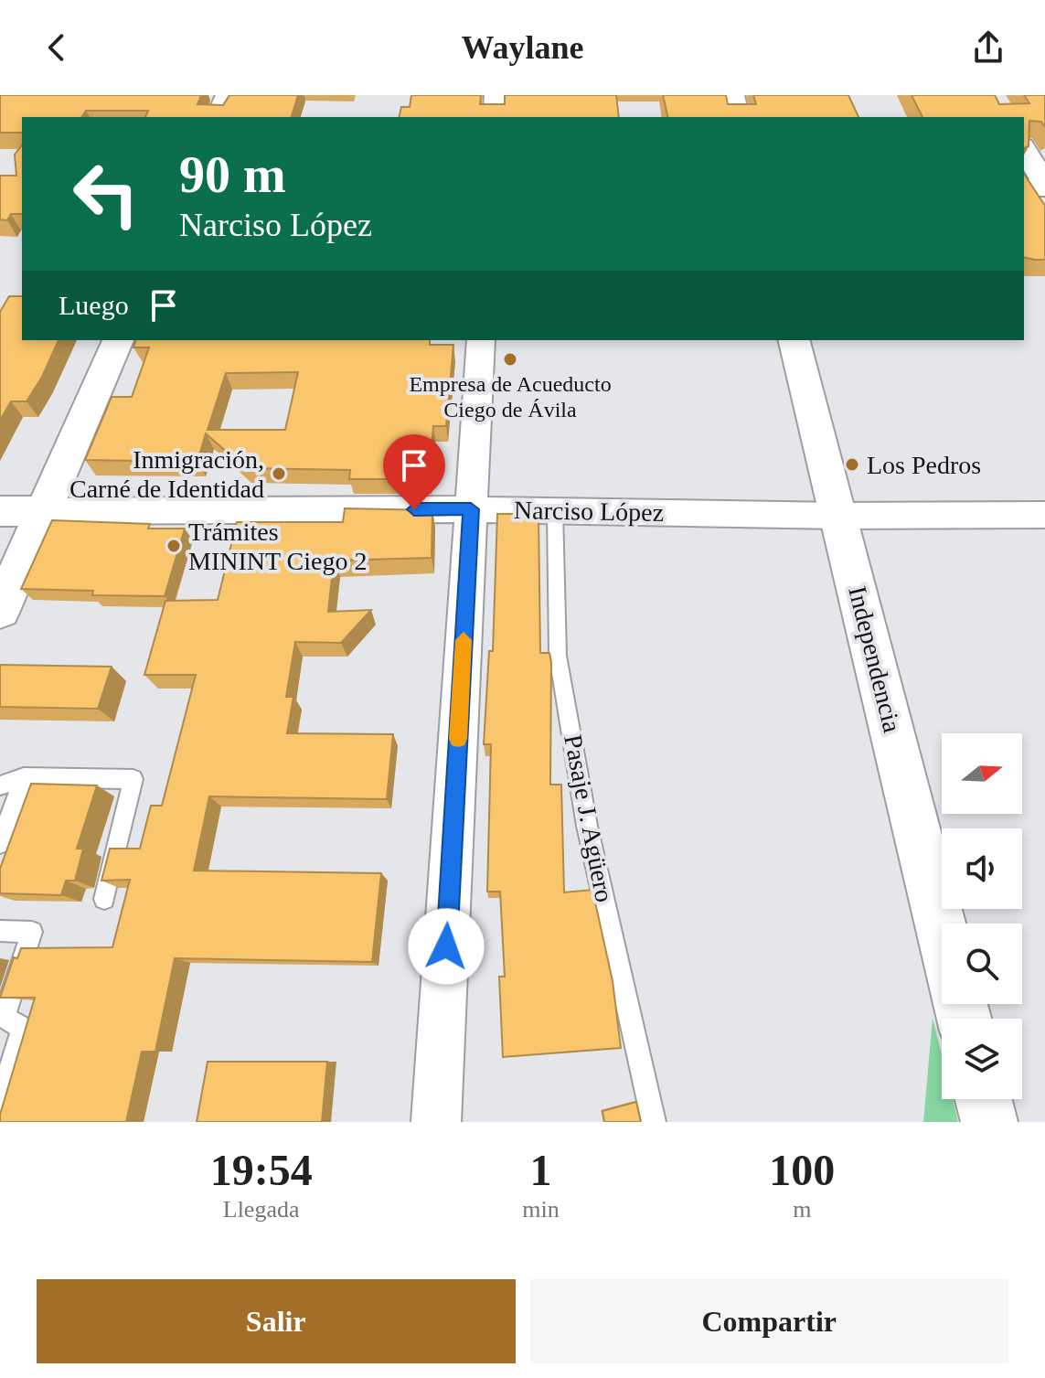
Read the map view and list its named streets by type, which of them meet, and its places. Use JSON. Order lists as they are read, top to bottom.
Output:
{
  "streets": {
    "street": ["Narciso López", "Independencia"],
    "lane": ["Pasaje J. Agüero"]
  },
  "crossings": [
    ["Narciso López", "Independencia"],
    ["Narciso López", "Pasaje J. Agüero"]
  ],
  "places": [
    "Empresa de Acueducto Ciego de Ávila",
    "Los Pedros",
    "Inmigración, Carné de Identidad",
    "Trámites MININT Ciego 2"
  ],
  "north": "right",
  "page": {
    "header": "Waylane",
    "turn": ["90 m", "Narciso López"],
    "then": "Luego",
    "eta": [
      "19:54",
      "Llegada",
      "1",
      "min",
      "100",
      "m"
    ],
    "buttons": ["Salir", "Compartir"]
  }
}
